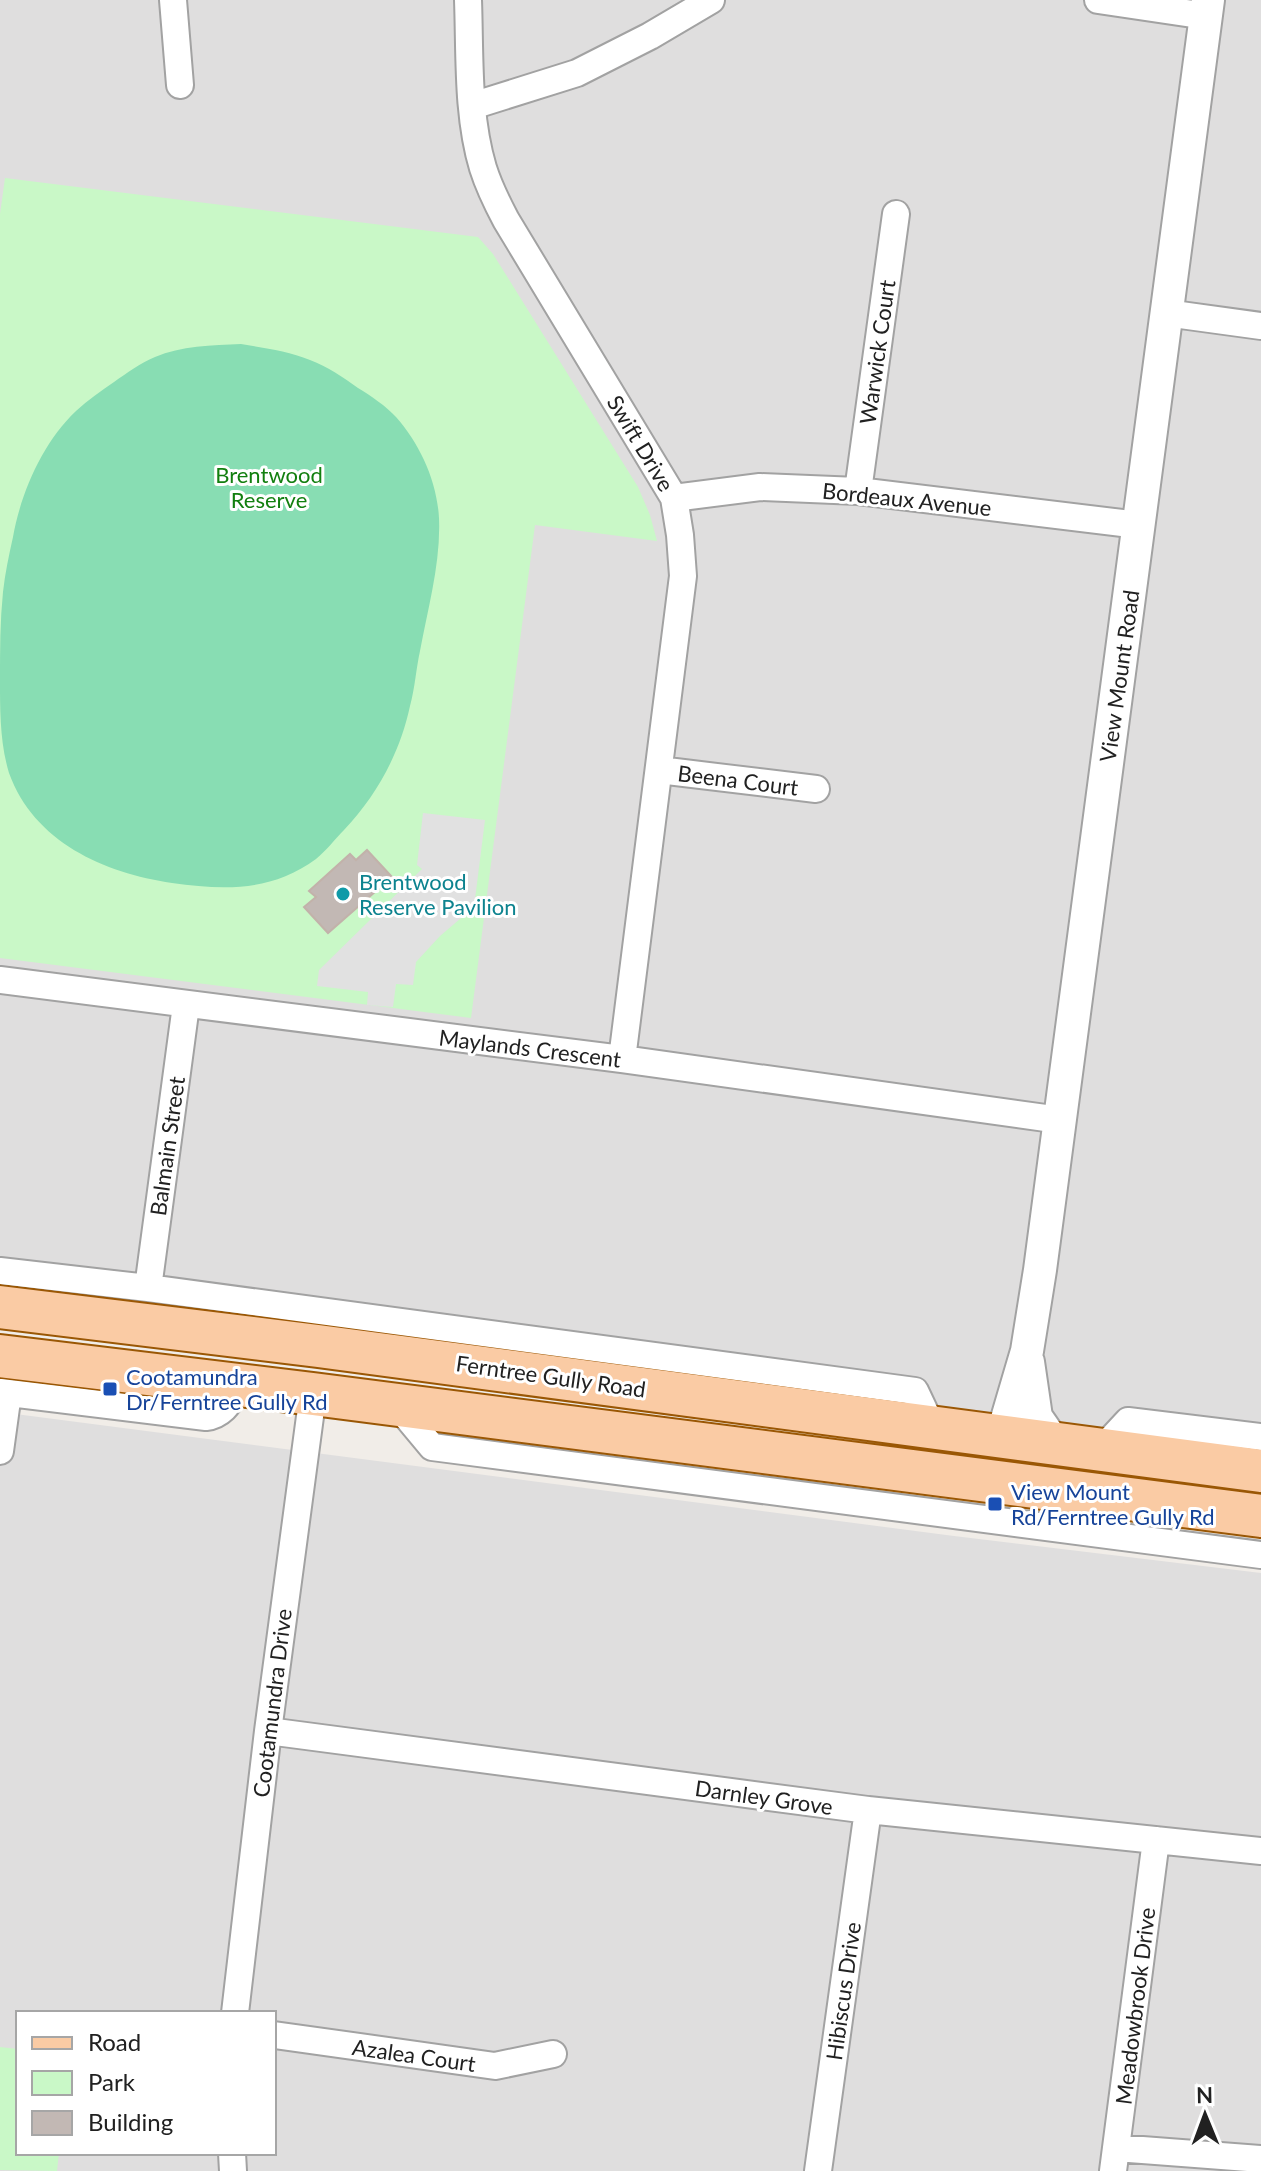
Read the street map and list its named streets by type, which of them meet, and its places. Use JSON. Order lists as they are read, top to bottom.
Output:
{
  "streets": {
    "main road": ["Ferntree Gully Road"],
    "street": [
      "Warwick Court",
      "Swift Drive",
      "Bordeaux Avenue",
      "View Mount Road",
      "Beena Court",
      "Maylands Crescent",
      "Balmain Street",
      "Cootamundra Drive",
      "Darnley Grove",
      "Hibiscus Drive",
      "Meadowbrook Drive",
      "Azalea Court"
    ]
  },
  "crossings": [
    ["Warwick Court", "Bordeaux Avenue"],
    ["Swift Drive", "Bordeaux Avenue"],
    ["Swift Drive", "Beena Court"],
    ["Swift Drive", "Maylands Crescent"],
    ["Bordeaux Avenue", "View Mount Road"],
    ["View Mount Road", "Maylands Crescent"],
    ["View Mount Road", "Ferntree Gully Road"],
    ["Maylands Crescent", "Balmain Street"],
    ["Cootamundra Drive", "Darnley Grove"],
    ["Darnley Grove", "Hibiscus Drive"],
    ["Darnley Grove", "Meadowbrook Drive"]
  ],
  "parks": ["Brentwood Reserve"],
  "places": {
    "other": ["Brentwood Reserve Pavilion"],
    "transit": ["Cootamundra Dr/Ferntree Gully Rd", "View Mount Rd/Ferntree Gully Rd"]
  },
  "legend": ["Road", "Park", "Building"],
  "north": "top"
}
